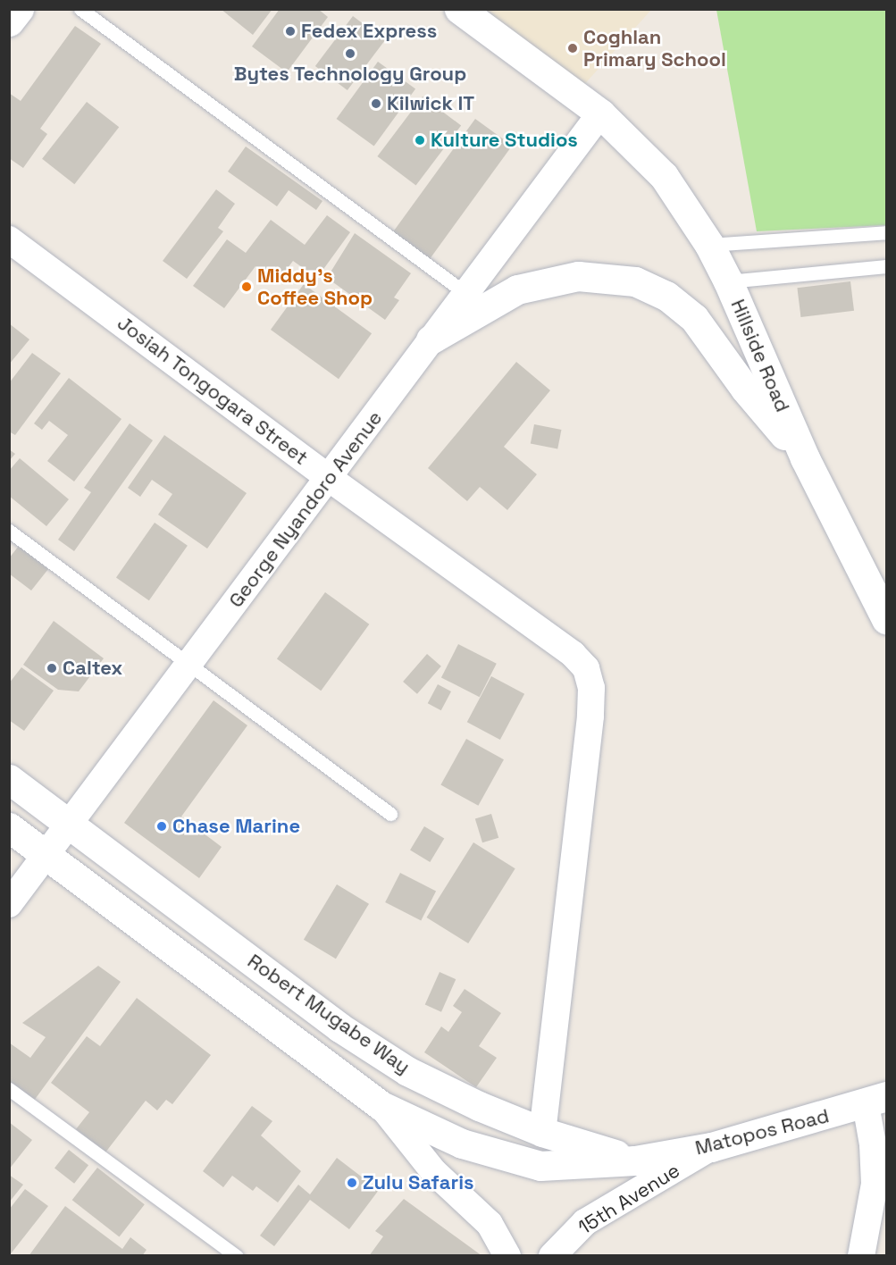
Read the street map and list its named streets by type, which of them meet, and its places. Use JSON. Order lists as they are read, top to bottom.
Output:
{
  "streets": {
    "main road": ["Hillside Road", "Robert Mugabe Way", "Matopos Road"],
    "street": ["Josiah Tongogara Street", "George Nyandoro Avenue", "15th Avenue"]
  },
  "crossings": [
    ["Hillside Road", "George Nyandoro Avenue"],
    ["Josiah Tongogara Street", "George Nyandoro Avenue"],
    ["Josiah Tongogara Street", "Robert Mugabe Way"],
    ["George Nyandoro Avenue", "Robert Mugabe Way"],
    ["Robert Mugabe Way", "Matopos Road"],
    ["Matopos Road", "15th Avenue"]
  ],
  "places": [
    "Fedex Express",
    "Coghlan Primary School",
    "Bytes Technology Group",
    "Kilwick IT",
    "Kulture Studios",
    "Middy's Coffee Shop",
    "Caltex",
    "Chase Marine",
    "Zulu Safaris"
  ]
}
